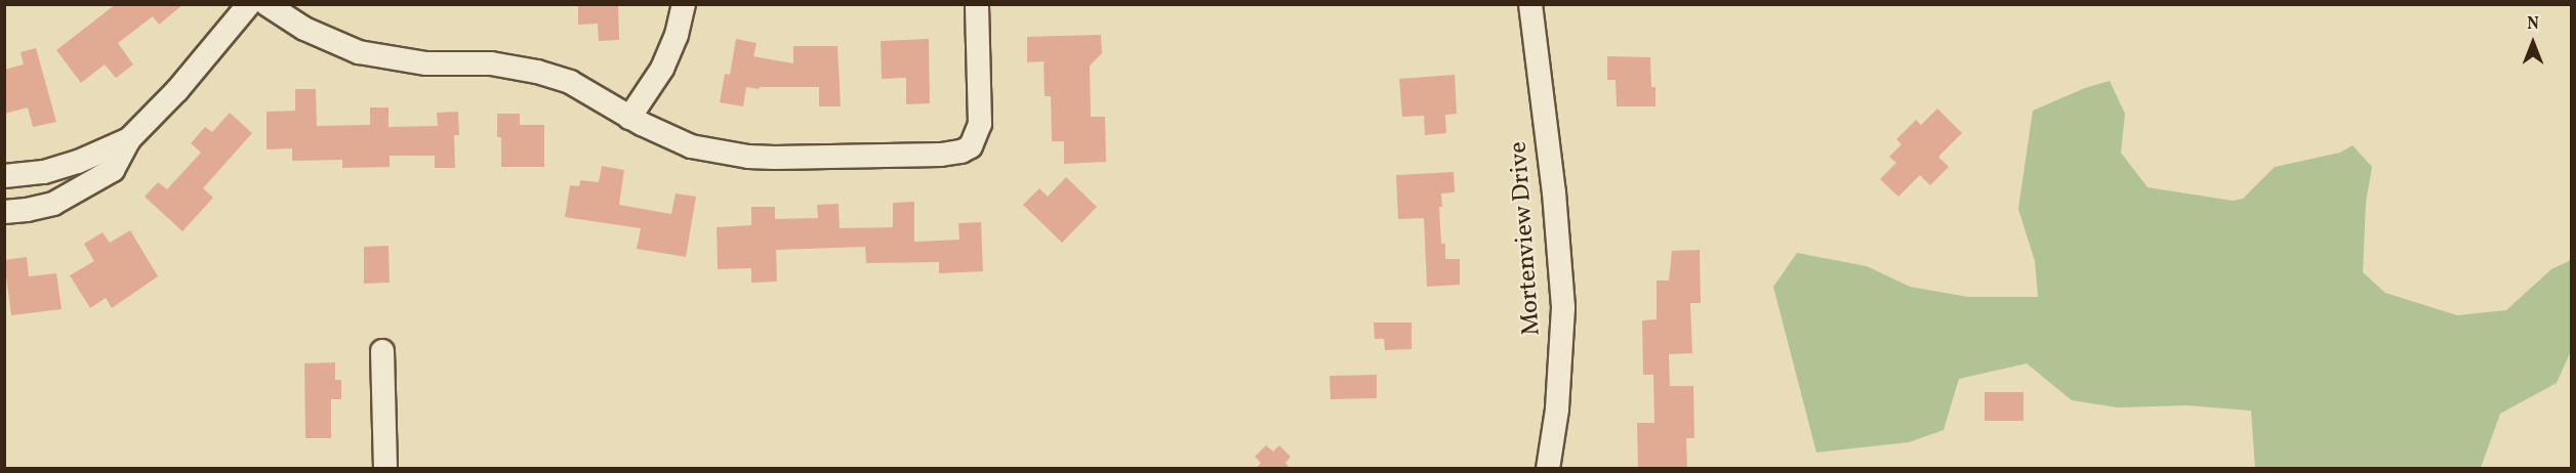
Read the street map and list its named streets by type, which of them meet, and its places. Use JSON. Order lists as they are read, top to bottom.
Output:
{
  "streets": {
    "street": ["Mortenview Drive"]
  },
  "north": "top"
}
